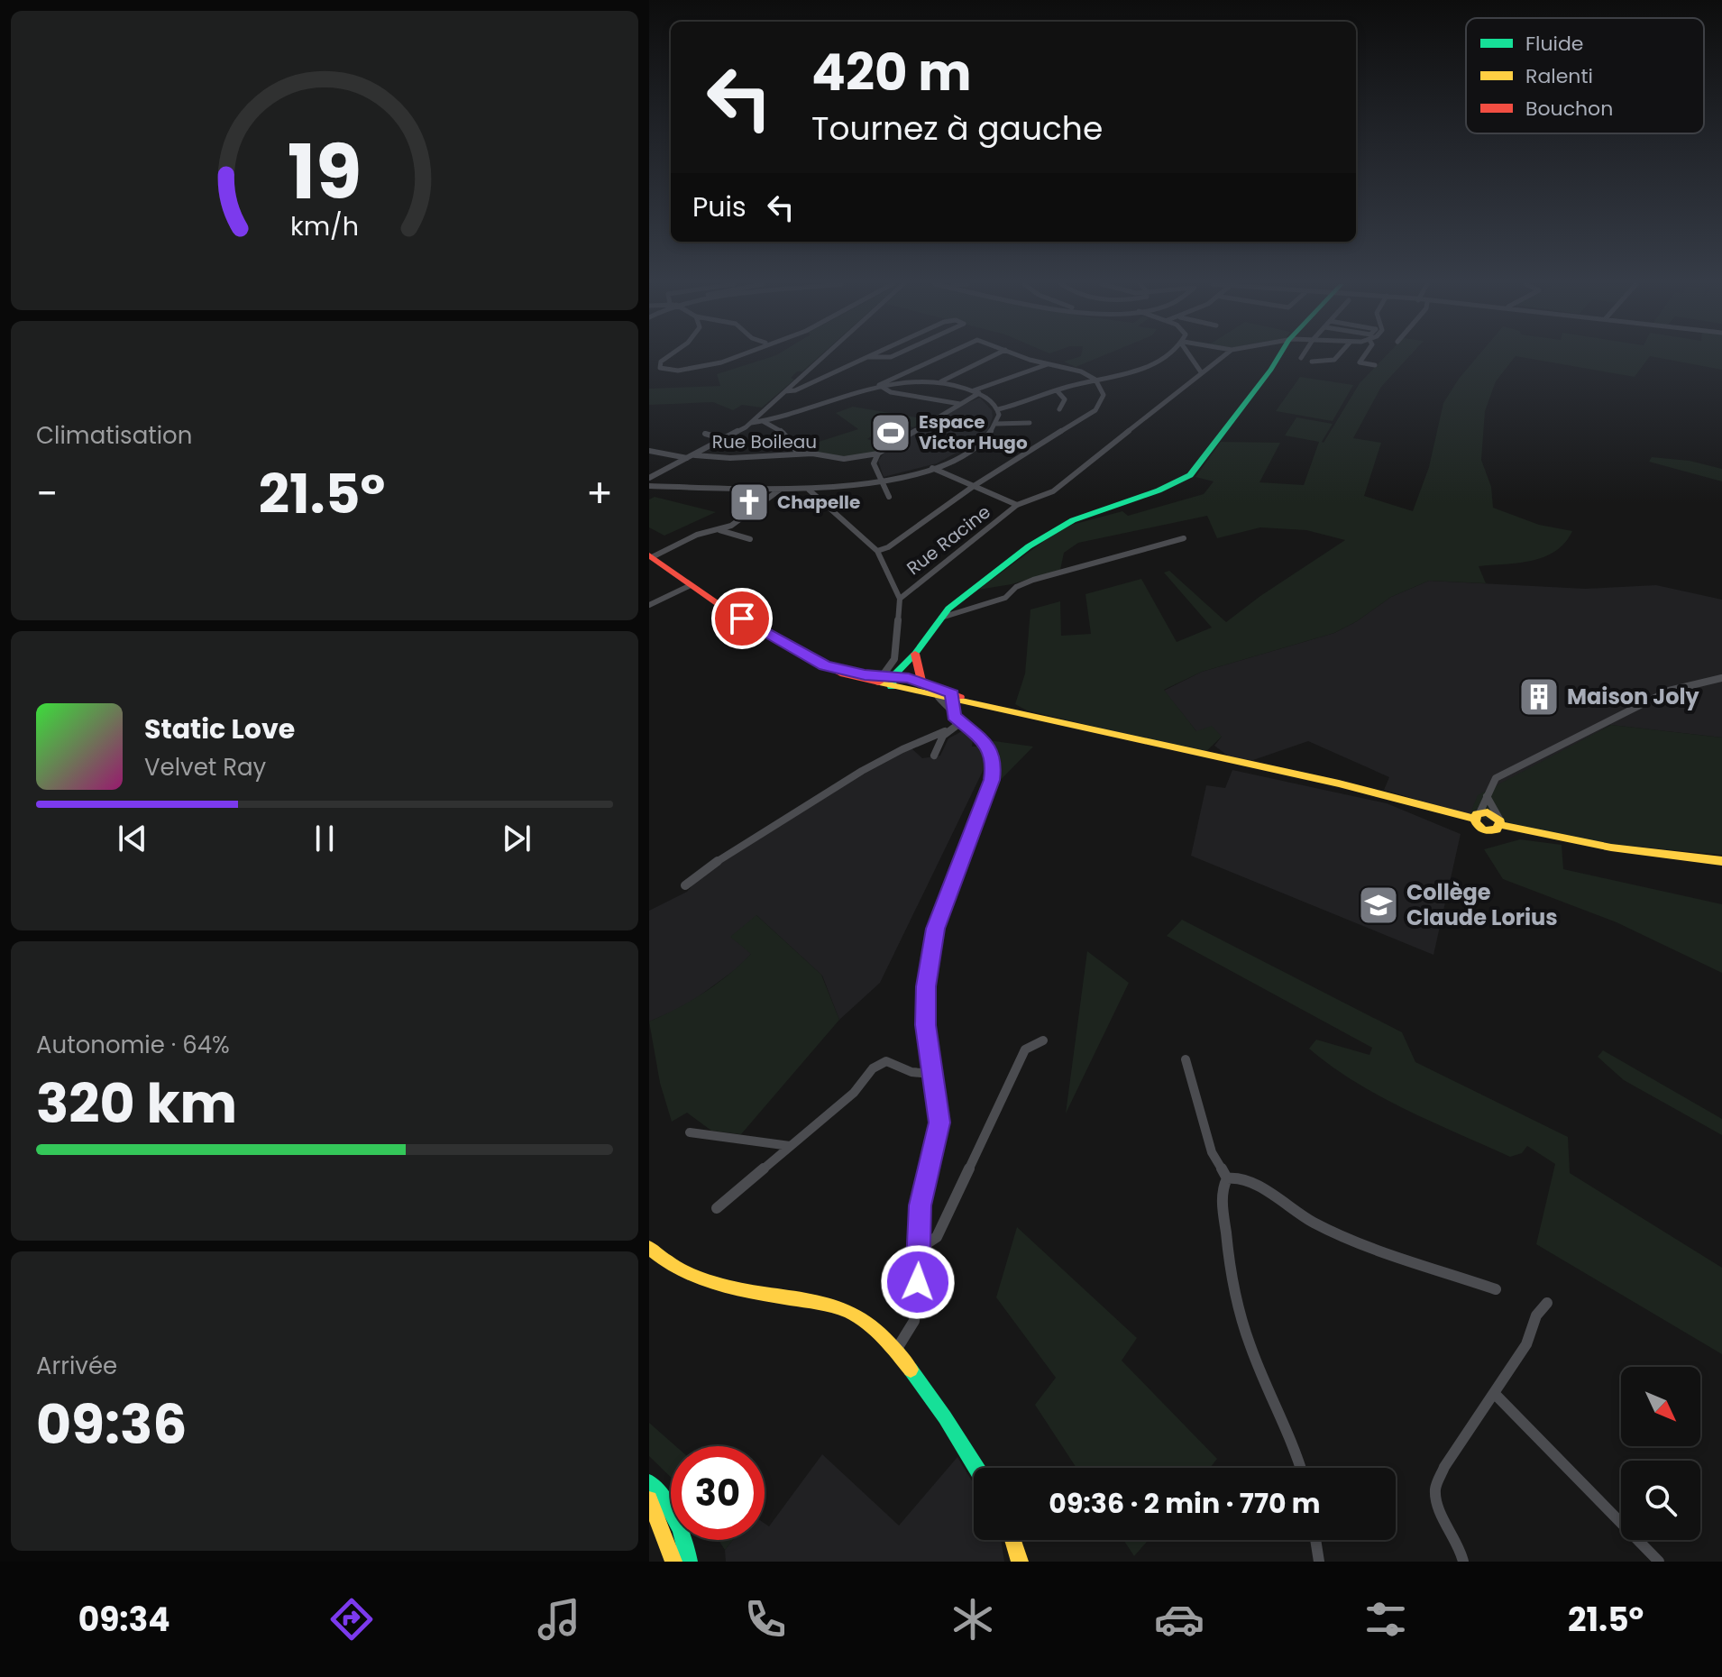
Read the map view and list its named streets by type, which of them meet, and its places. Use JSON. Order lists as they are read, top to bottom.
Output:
{
  "streets": {
    "street": ["Rue Boileau", "Rue Racine"]
  },
  "places": {
    "sports": ["Espace Victor Hugo"],
    "church": ["Chapelle"],
    "building": ["Maison Joly"],
    "school or university": ["Collège Claude Lorius"]
  },
  "legend": ["Fluide", "Ralenti", "Bouchon"],
  "north": "bottom right",
  "page": {
    "turn": ["420 m", "Tournez à gauche"],
    "then": "Puis",
    "tile": [
      "Climatisation",
      ["Autonomie · 64%", "320 km"],
      ["Arrivée", "09:36"]
    ],
    "heat": ["−", "21.5°", "+"],
    "song": ["Static Love", "Velvet Ray"],
    "limit": "30",
    "trip": "09:36 · 2 min · 770 m",
    "tabs": ["09:34", "21.5°"],
    "gauge": ["19", "km/h"]
  }
}
